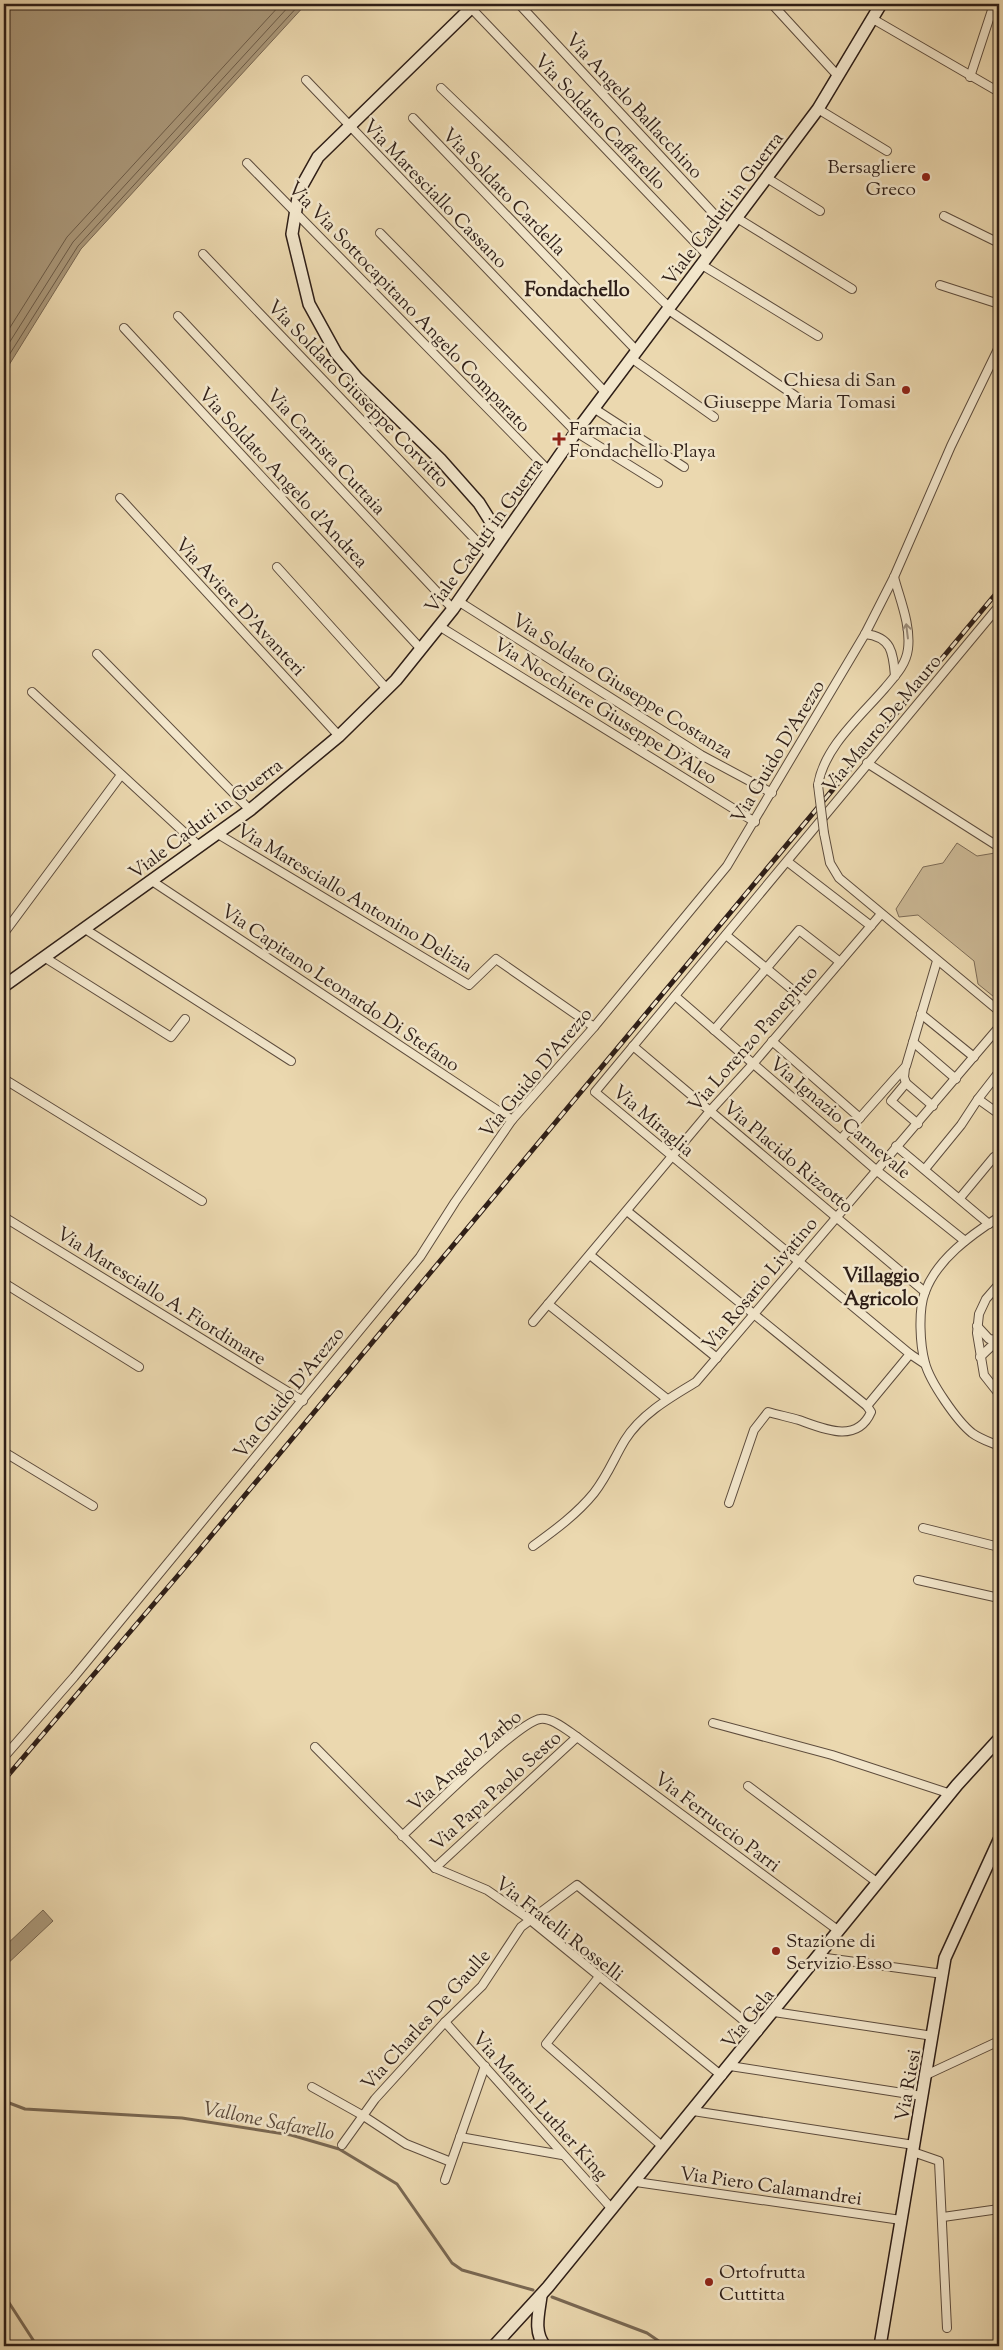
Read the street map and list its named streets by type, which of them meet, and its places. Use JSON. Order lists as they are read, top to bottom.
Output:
{
  "streets": {
    "street": [
      "Via Angelo Ballacchino",
      "Via Soldato Caffarello",
      "Via Soldato Cardella",
      "Via Maresciallo Cassano",
      "Viale Caduti in Guerra",
      "Via Via Sottocapitano Angelo Comparato",
      "Via Soldato Giuseppe Corvitto",
      "Via Carrista Cuttaia",
      "Via Soldato Angelo d'Andrea",
      "Via Aviere D'Avanteri",
      "Via Soldato Giuseppe Costanza",
      "Via Nocchiere Giuseppe D'Aleo",
      "Via Mauro De Mauro",
      "Via Guido D'Arezzo",
      "Via Maresciallo Antonino Delizia",
      "Via Capitano Leonardo Di Stefano",
      "Via Lorenzo Panepinto",
      "Via Ignazio Carnevale",
      "Via Miraglia",
      "Via Placido Rizzotto",
      "Via Rosario Livatino",
      "Via Maresciallo A. Fiordimare",
      "Via Angelo Zarbo",
      "Via Papa Paolo Sesto",
      "Via Ferruccio Parri",
      "Via Fratelli Rosselli",
      "Via Gela",
      "Via Charles De Gaulle",
      "Via Riesi",
      "Via Martin Luther King",
      "Via Piero Calamandrei"
    ]
  },
  "crossings": [
    ["Via Angelo Ballacchino", "Viale Caduti in Guerra"],
    ["Via Soldato Caffarello", "Viale Caduti in Guerra"],
    ["Via Soldato Cardella", "Viale Caduti in Guerra"],
    ["Via Maresciallo Cassano", "Viale Caduti in Guerra"],
    ["Viale Caduti in Guerra", "Via Via Sottocapitano Angelo Comparato"],
    ["Viale Caduti in Guerra", "Via Soldato Giuseppe Corvitto"],
    ["Viale Caduti in Guerra", "Via Carrista Cuttaia"],
    ["Viale Caduti in Guerra", "Via Soldato Angelo d'Andrea"],
    ["Viale Caduti in Guerra", "Via Aviere D'Avanteri"],
    ["Viale Caduti in Guerra", "Via Soldato Giuseppe Costanza"],
    ["Viale Caduti in Guerra", "Via Nocchiere Giuseppe D'Aleo"],
    ["Viale Caduti in Guerra", "Via Maresciallo Antonino Delizia"],
    ["Viale Caduti in Guerra", "Via Capitano Leonardo Di Stefano"],
    ["Via Carrista Cuttaia", "Via Soldato Giuseppe Costanza"],
    ["Via Soldato Giuseppe Costanza", "Via Guido D'Arezzo"],
    ["Via Nocchiere Giuseppe D'Aleo", "Via Guido D'Arezzo"],
    ["Via Mauro De Mauro", "Via Miraglia"],
    ["Via Guido D'Arezzo", "Via Maresciallo Antonino Delizia"],
    ["Via Guido D'Arezzo", "Via Capitano Leonardo Di Stefano"],
    ["Via Guido D'Arezzo", "Via Maresciallo A. Fiordimare"],
    ["Via Lorenzo Panepinto", "Via Ignazio Carnevale"],
    ["Via Lorenzo Panepinto", "Via Miraglia"],
    ["Via Lorenzo Panepinto", "Via Placido Rizzotto"],
    ["Via Ignazio Carnevale", "Via Miraglia"],
    ["Via Ignazio Carnevale", "Via Rosario Livatino"],
    ["Via Miraglia", "Via Placido Rizzotto"],
    ["Via Miraglia", "Via Rosario Livatino"],
    ["Via Placido Rizzotto", "Via Rosario Livatino"],
    ["Via Angelo Zarbo", "Via Papa Paolo Sesto"],
    ["Via Angelo Zarbo", "Via Ferruccio Parri"],
    ["Via Angelo Zarbo", "Via Fratelli Rosselli"],
    ["Via Papa Paolo Sesto", "Via Ferruccio Parri"],
    ["Via Papa Paolo Sesto", "Via Fratelli Rosselli"],
    ["Via Ferruccio Parri", "Via Gela"],
    ["Via Fratelli Rosselli", "Via Gela"],
    ["Via Fratelli Rosselli", "Via Charles De Gaulle"],
    ["Via Gela", "Via Charles De Gaulle"],
    ["Via Gela", "Via Martin Luther King"],
    ["Via Gela", "Via Piero Calamandrei"],
    ["Via Charles De Gaulle", "Via Martin Luther King"],
    ["Via Riesi", "Via Piero Calamandrei"]
  ],
  "districts": ["Fondachello", "Villaggio Agricolo"],
  "water": ["Vallone Safarello"],
  "places": {
    "other": [
      "Bersagliere Greco",
      "Chiesa di San Giuseppe Maria Tomasi",
      "Stazione di Servizio Esso",
      "Ortofrutta Cuttitta"
    ],
    "health": ["Farmacia Fondachello Playa"]
  }
}
